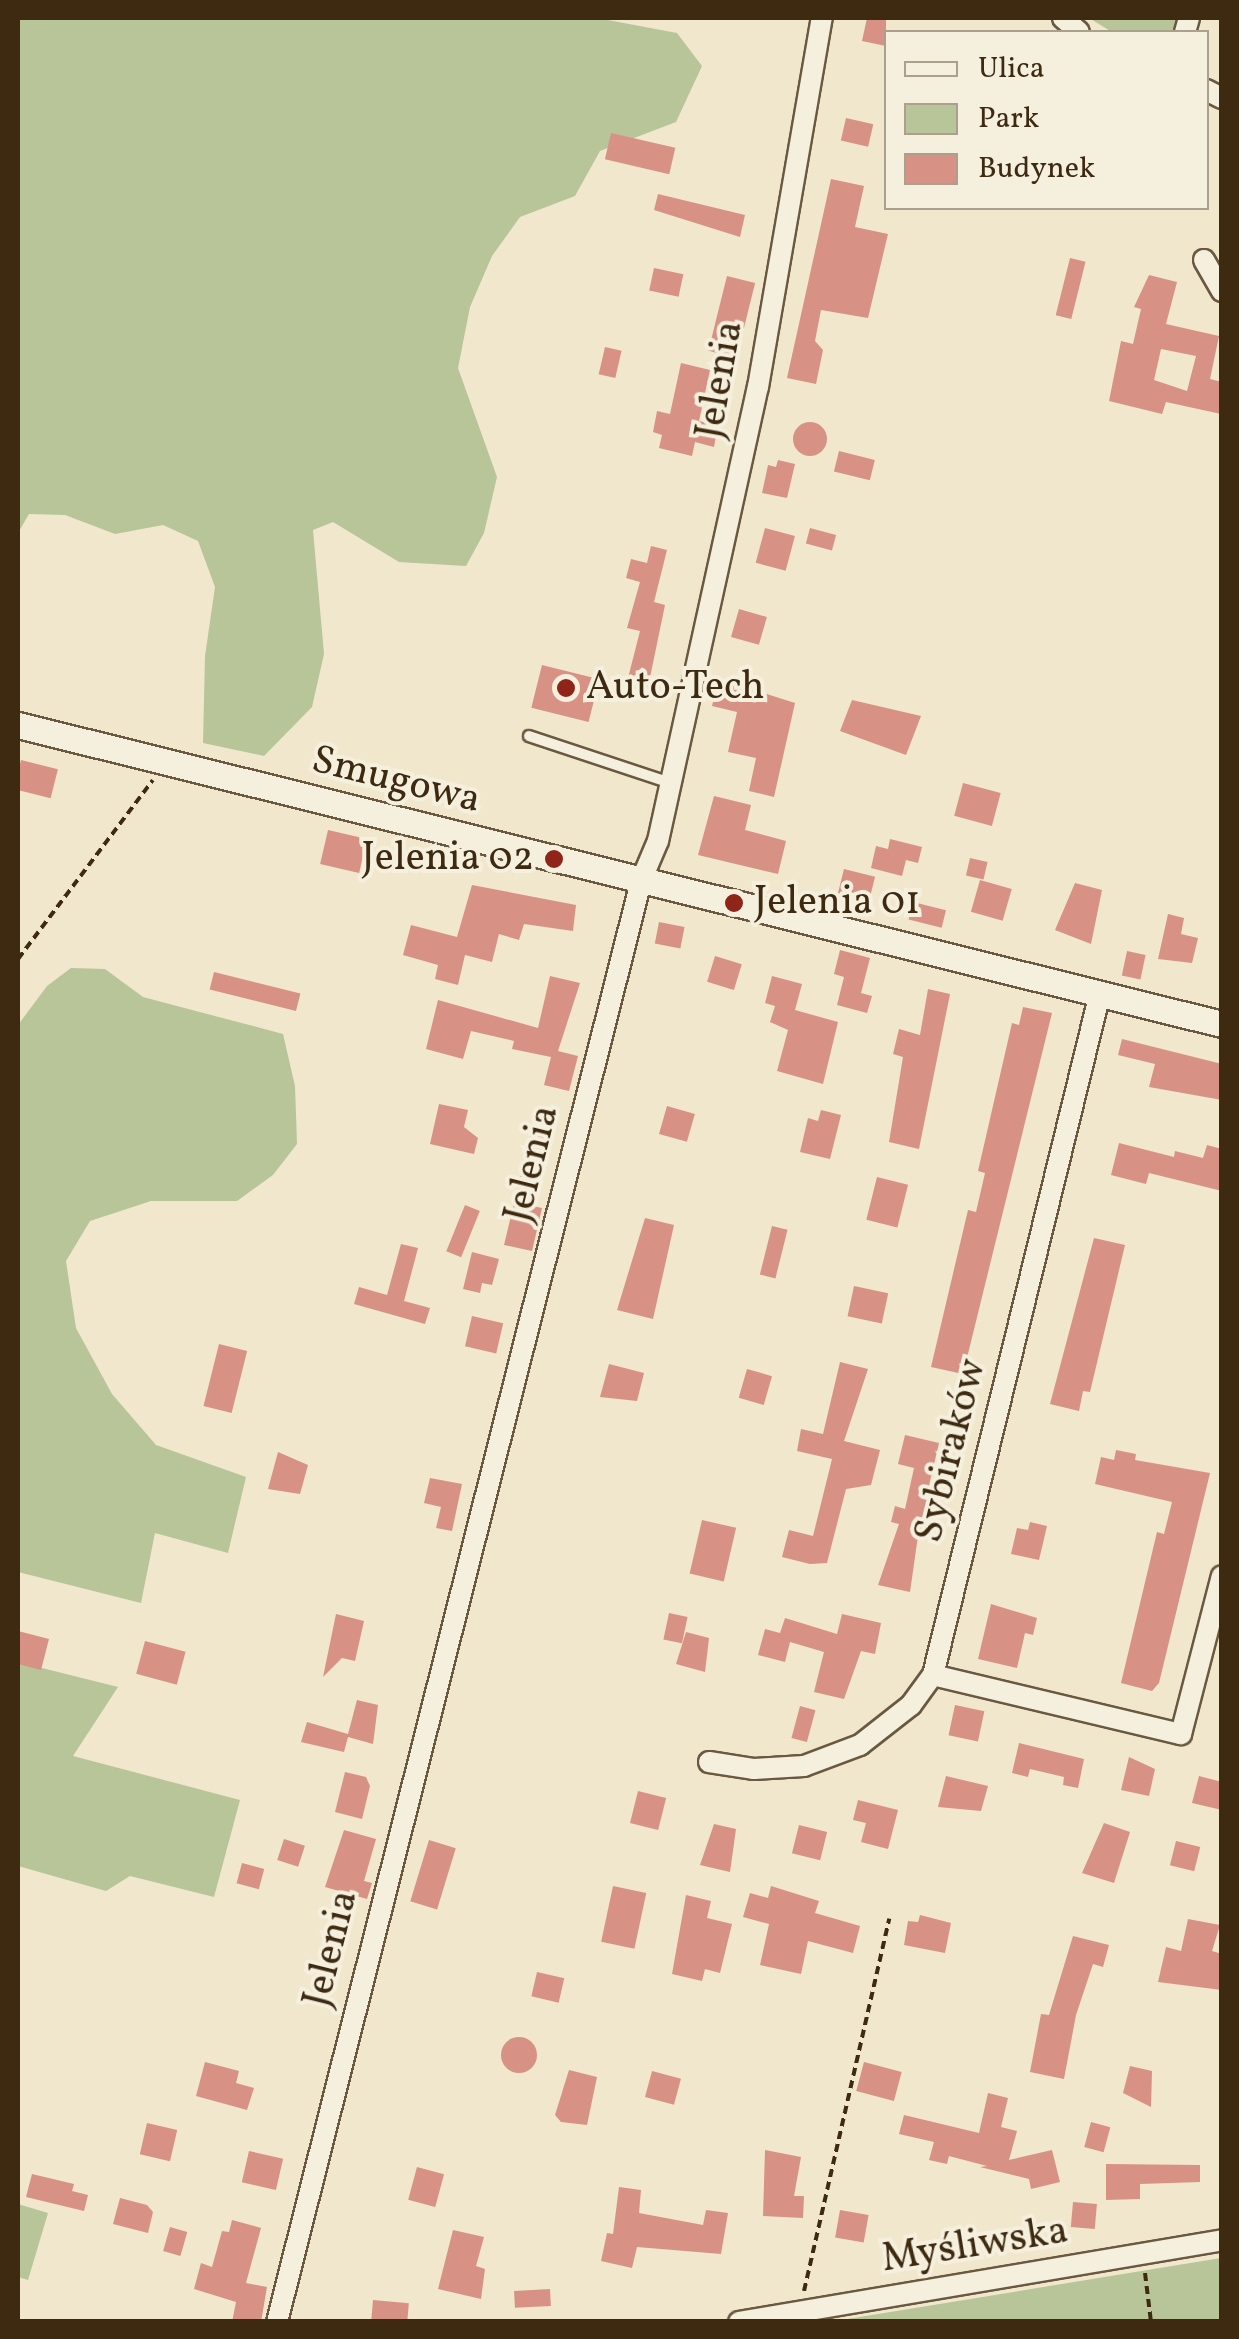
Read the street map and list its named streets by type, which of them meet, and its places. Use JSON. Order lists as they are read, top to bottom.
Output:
{
  "streets": {
    "street": [
      "Jelenia",
      "Smugowa",
      "Sybiraków",
      "Myśliwska"
    ]
  },
  "crossings": [
    ["Jelenia", "Smugowa"],
    ["Smugowa", "Sybiraków"]
  ],
  "places": ["Auto-Tech", "Jelenia 02", "Jelenia 01"],
  "legend": ["Ulica", "Park", "Budynek"]
}
